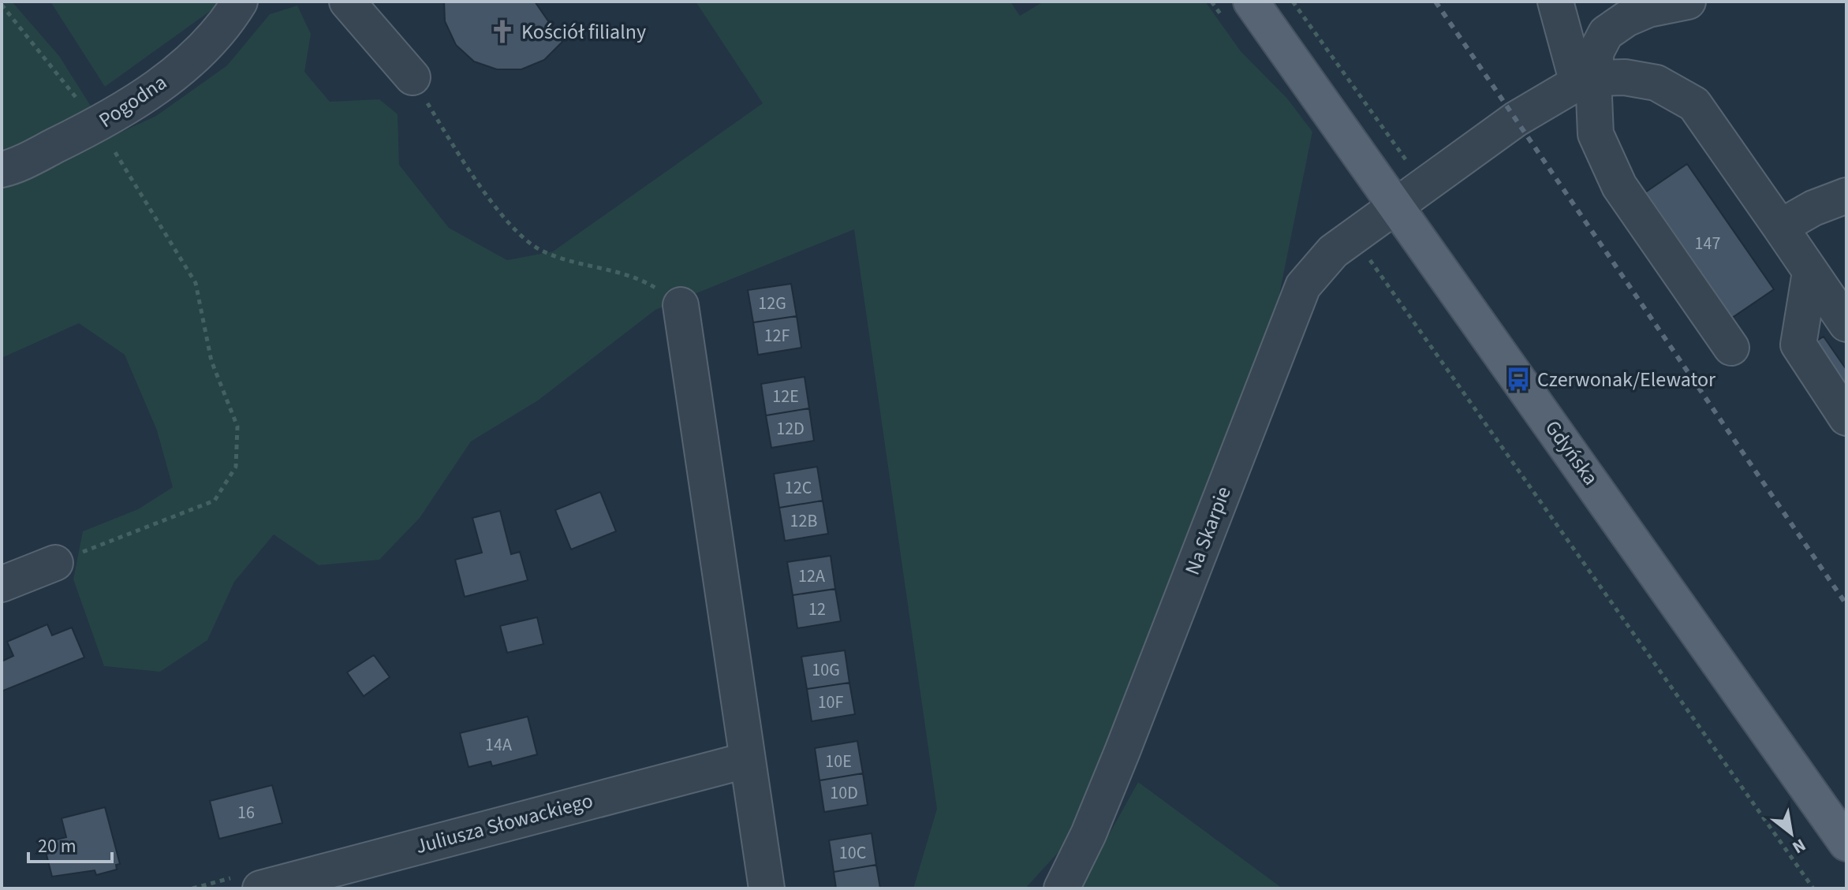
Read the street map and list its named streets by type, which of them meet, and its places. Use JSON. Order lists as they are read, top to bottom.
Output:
{
  "streets": {
    "main road": ["Gdyńska"],
    "street": ["Pogodna", "Na Skarpie", "Juliusza Słowackiego"]
  },
  "crossings": [
    ["Gdyńska", "Na Skarpie"]
  ],
  "places": {
    "church": ["Kościół filialny"],
    "bus stop": ["Czerwonak/Elewator"]
  },
  "house_numbers": [
    "147",
    "12G",
    "12F",
    "12E",
    "12D",
    "12C",
    "12B",
    "12A",
    "12",
    "10G",
    "10F",
    "14A",
    "10E",
    "10D",
    "16",
    "10C"
  ],
  "scale_bar": "20 m",
  "north": "bottom right"
}
